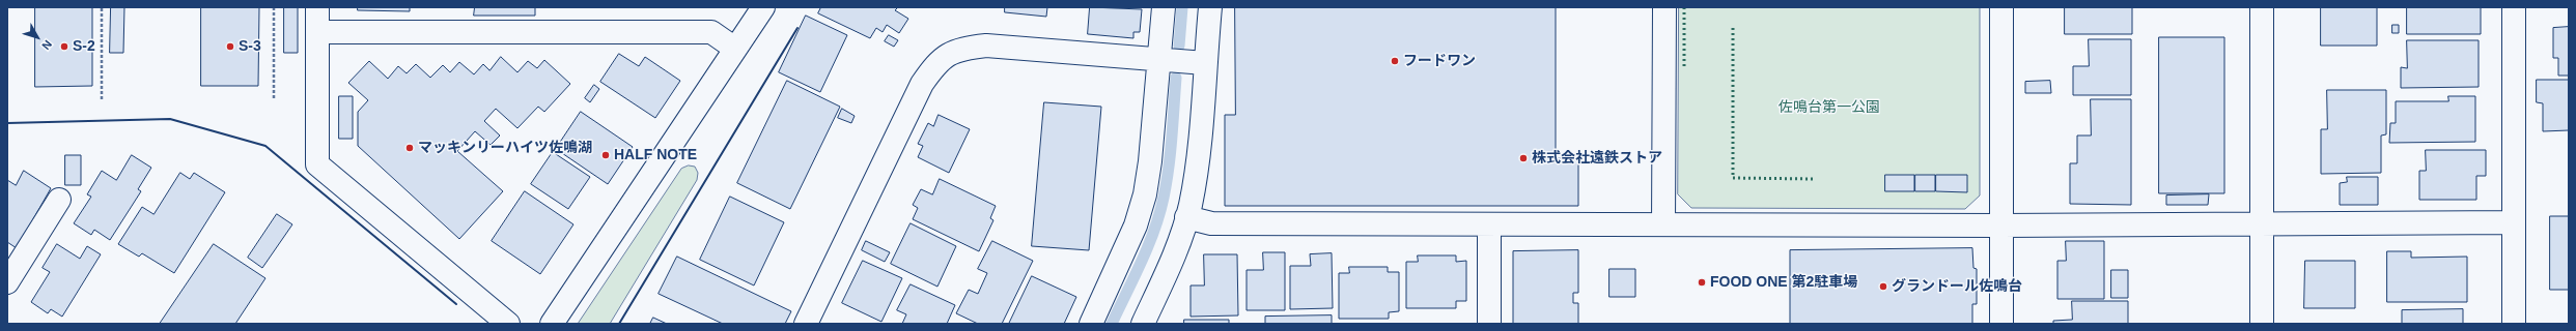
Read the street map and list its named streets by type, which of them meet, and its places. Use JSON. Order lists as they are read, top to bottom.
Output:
{
  "parks": ["佐鳴台第一公園"],
  "places": [
    "S-2",
    "S-3",
    "フードワン",
    "マッキンリーハイツ佐鳴湖",
    "HALF NOTE",
    "株式会社遠鉄ストア",
    "FOOD ONE 第2駐車場",
    "グランドール佐鳴台"
  ],
  "north": "bottom right"
}
